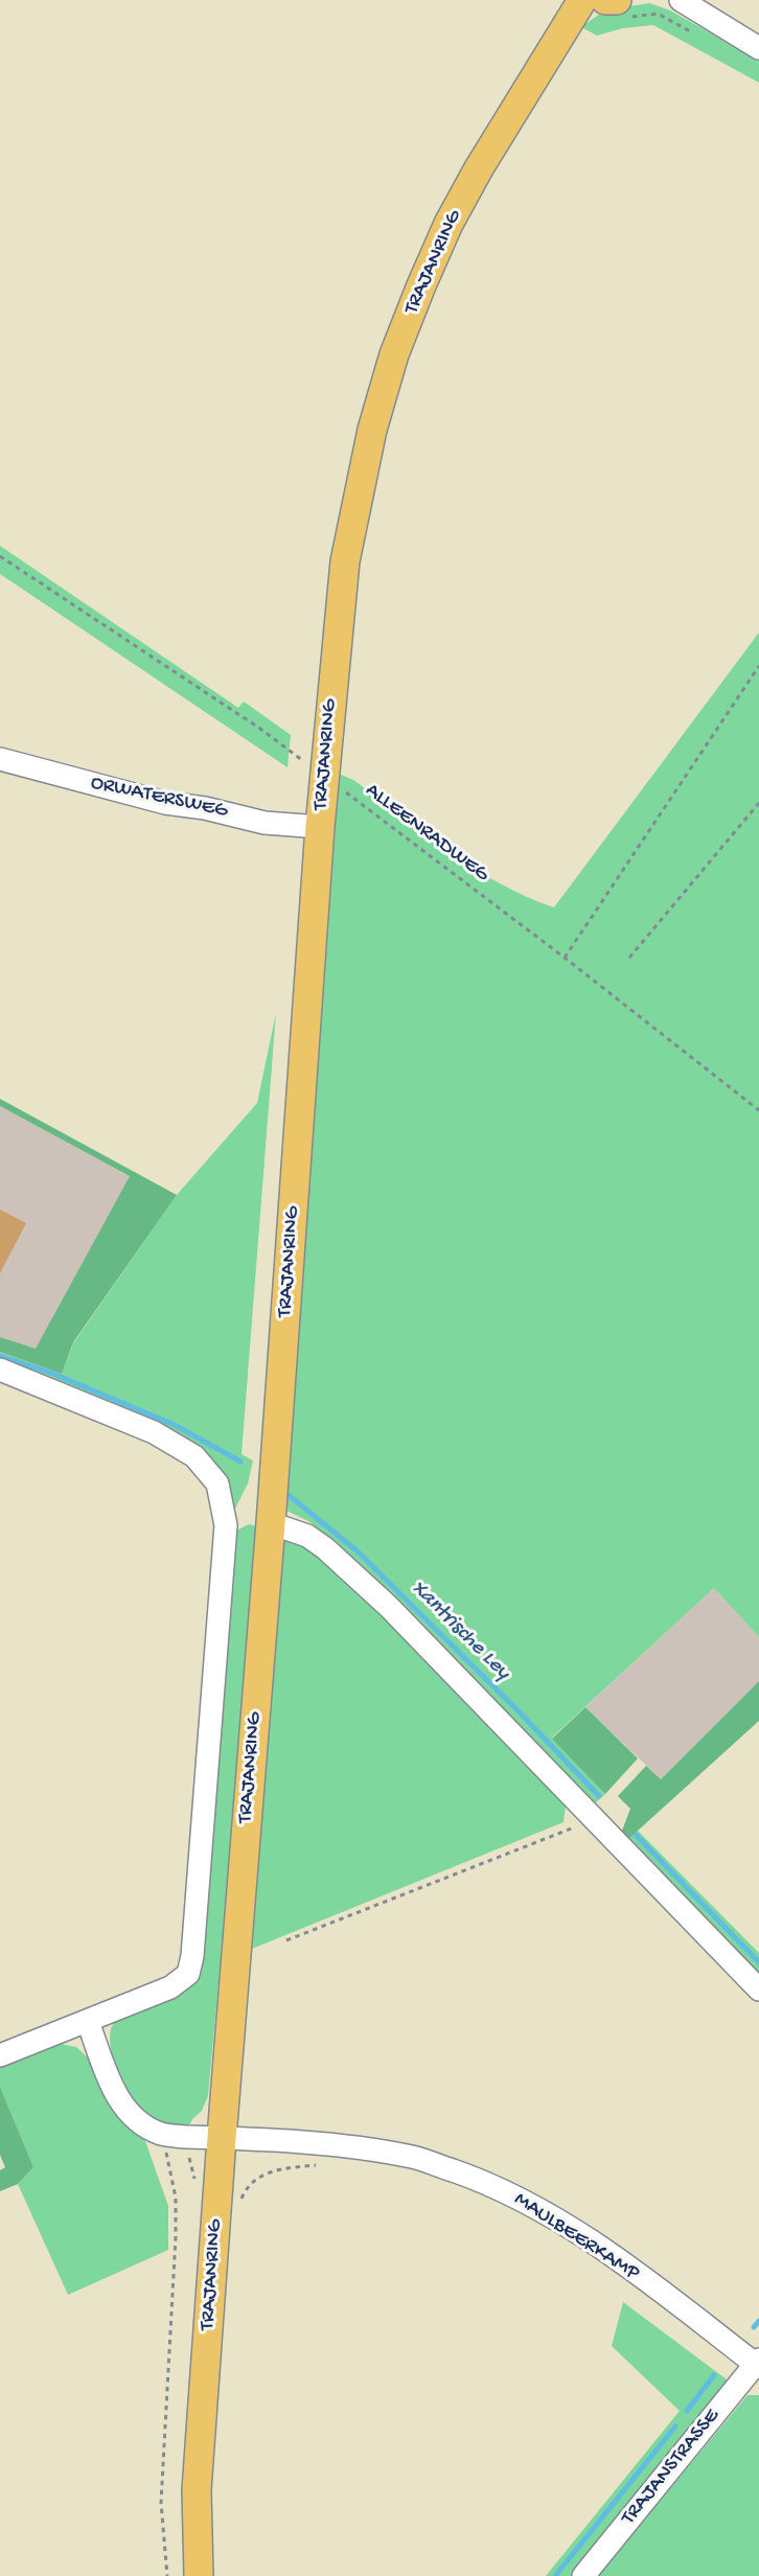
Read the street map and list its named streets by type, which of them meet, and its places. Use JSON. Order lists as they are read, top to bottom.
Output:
{
  "streets": {
    "main road": ["TRAJANRING"],
    "street": ["ORWATERSWEG", "MAULBEERKAMP", "TRAJANSTRASSE"],
    "path": ["ALLEENRADWEG"]
  },
  "crossings": [
    ["TRAJANRING", "ORWATERSWEG"],
    ["TRAJANRING", "ALLEENRADWEG"],
    ["TRAJANRING", "MAULBEERKAMP"],
    ["MAULBEERKAMP", "TRAJANSTRASSE"]
  ],
  "water": ["Xantrische Ley"]
}
